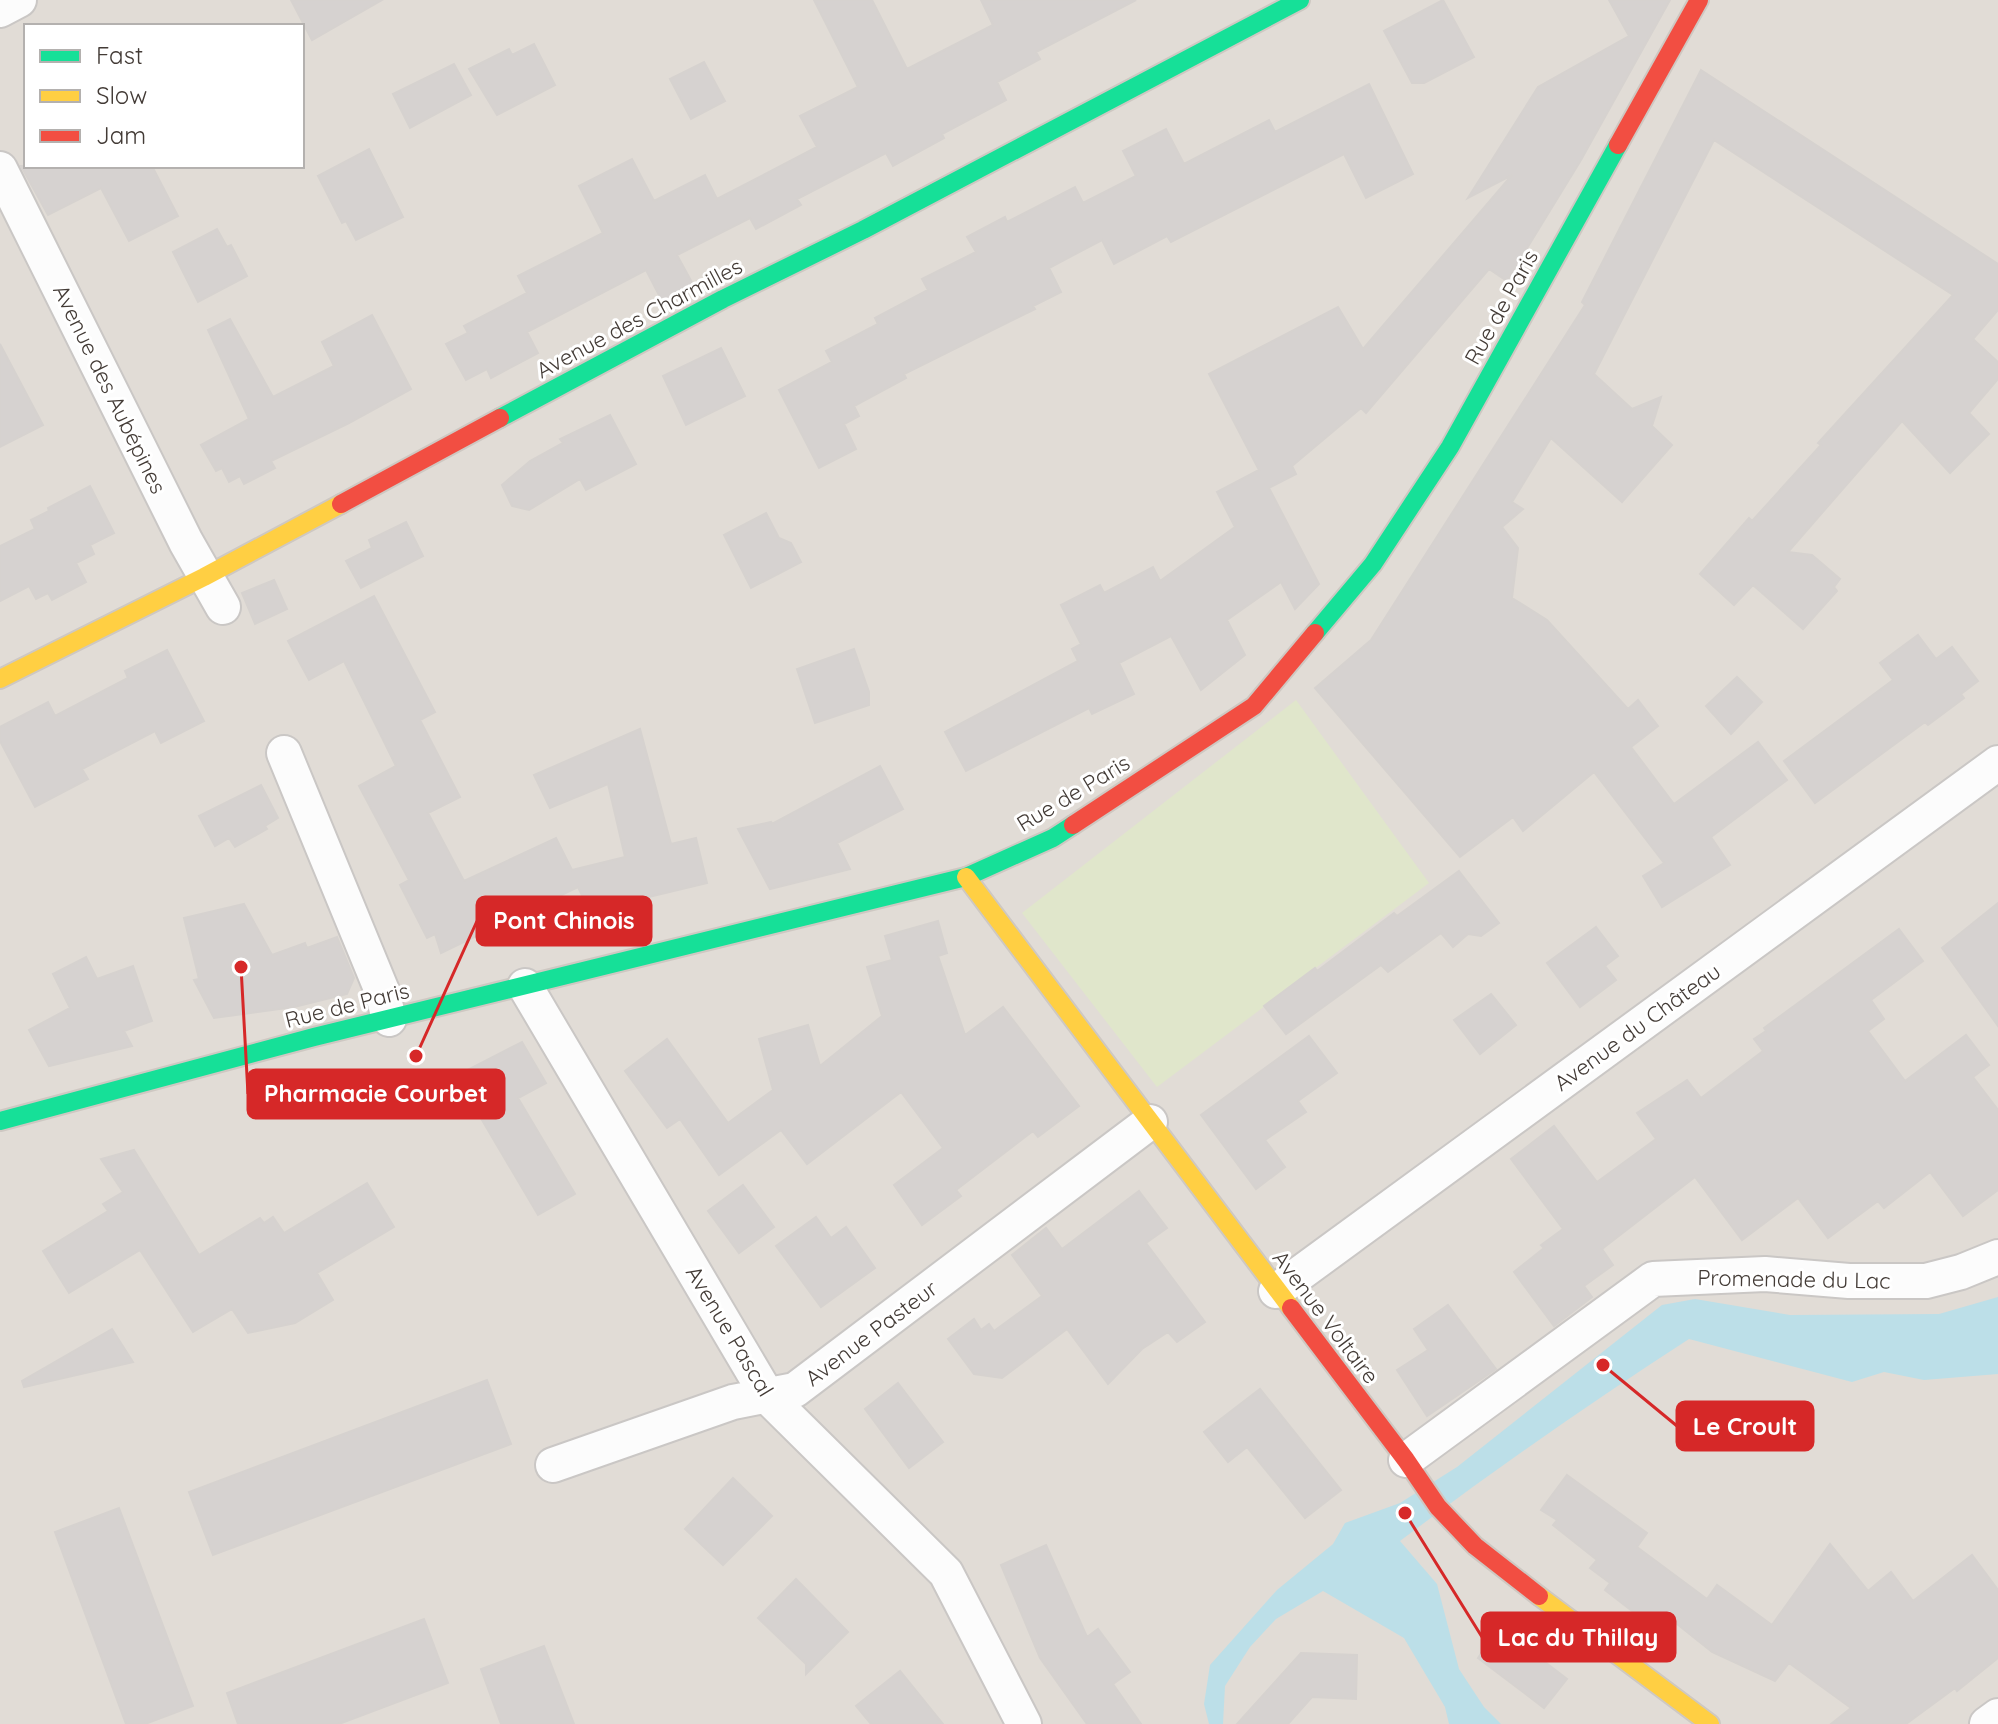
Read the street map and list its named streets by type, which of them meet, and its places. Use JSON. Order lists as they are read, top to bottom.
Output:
{
  "streets": {
    "street": [
      "Rue de Paris",
      "Avenue des Charmilles",
      "Avenue des Aubépines",
      "Avenue du Château",
      "Promenade du Lac",
      "Avenue Voltaire",
      "Avenue Pascal",
      "Avenue Pasteur"
    ]
  },
  "crossings": [
    ["Rue de Paris", "Avenue Voltaire"],
    ["Rue de Paris", "Avenue Pascal"],
    ["Avenue des Charmilles", "Avenue des Aubépines"],
    ["Avenue du Château", "Avenue Voltaire"],
    ["Promenade du Lac", "Avenue Voltaire"],
    ["Avenue Voltaire", "Avenue Pasteur"],
    ["Avenue Pascal", "Avenue Pasteur"]
  ],
  "places": [
    "Pharmacie Courbet",
    "Pont Chinois",
    "Le Croult",
    "Lac du Thillay"
  ],
  "legend": ["Fast", "Slow", "Jam"]
}
